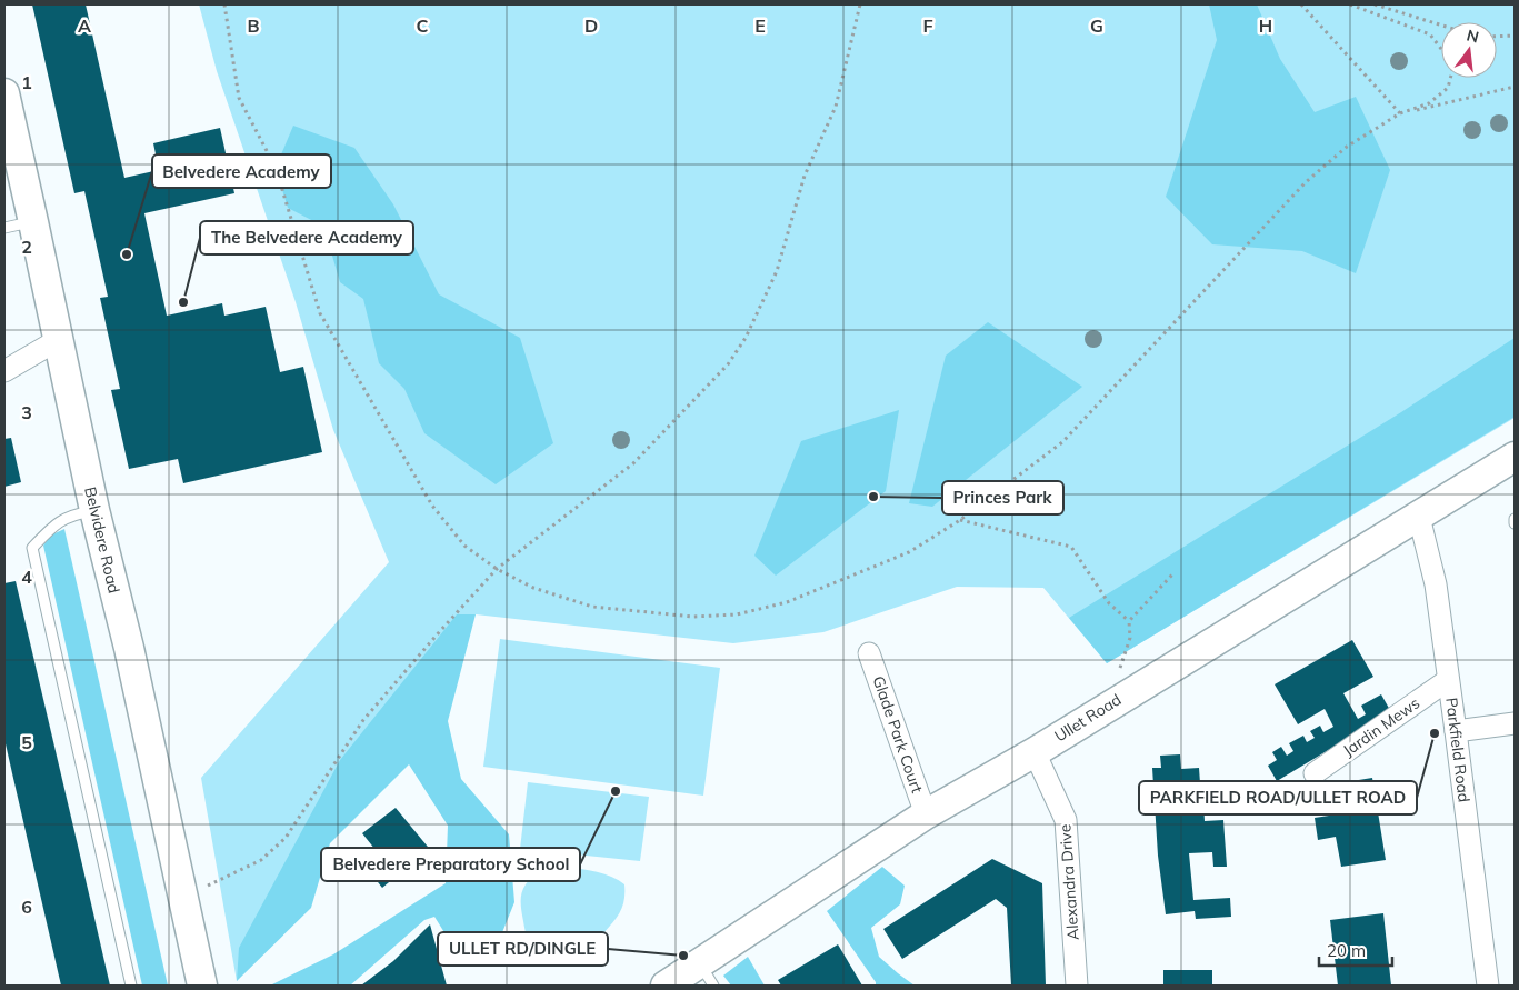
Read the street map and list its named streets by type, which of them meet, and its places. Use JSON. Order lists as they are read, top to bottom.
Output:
{
  "streets": {
    "main road": ["Belvidere Road", "Ullet Road"],
    "street": [
      "Jardin Mews",
      "Glade Park Court",
      "Parkfield Road",
      "Alexandra Drive"
    ]
  },
  "crossings": [
    ["Ullet Road", "Glade Park Court"],
    ["Ullet Road", "Parkfield Road"],
    ["Ullet Road", "Alexandra Drive"],
    ["Jardin Mews", "Parkfield Road"]
  ],
  "places": [
    "Belvedere Academy",
    "The Belvedere Academy",
    "Princes Park",
    "PARKFIELD ROAD/ULLET ROAD",
    "Belvedere Preparatory School",
    "ULLET RD/DINGLE"
  ],
  "scale_bar": "20 m",
  "north": "top",
  "grid": {
    "columns": [
      "A",
      "B",
      "C",
      "D",
      "E",
      "F",
      "G",
      "H"
    ],
    "rows": [
      "1",
      "2",
      "3",
      "4",
      "5",
      "6"
    ]
  }
}
